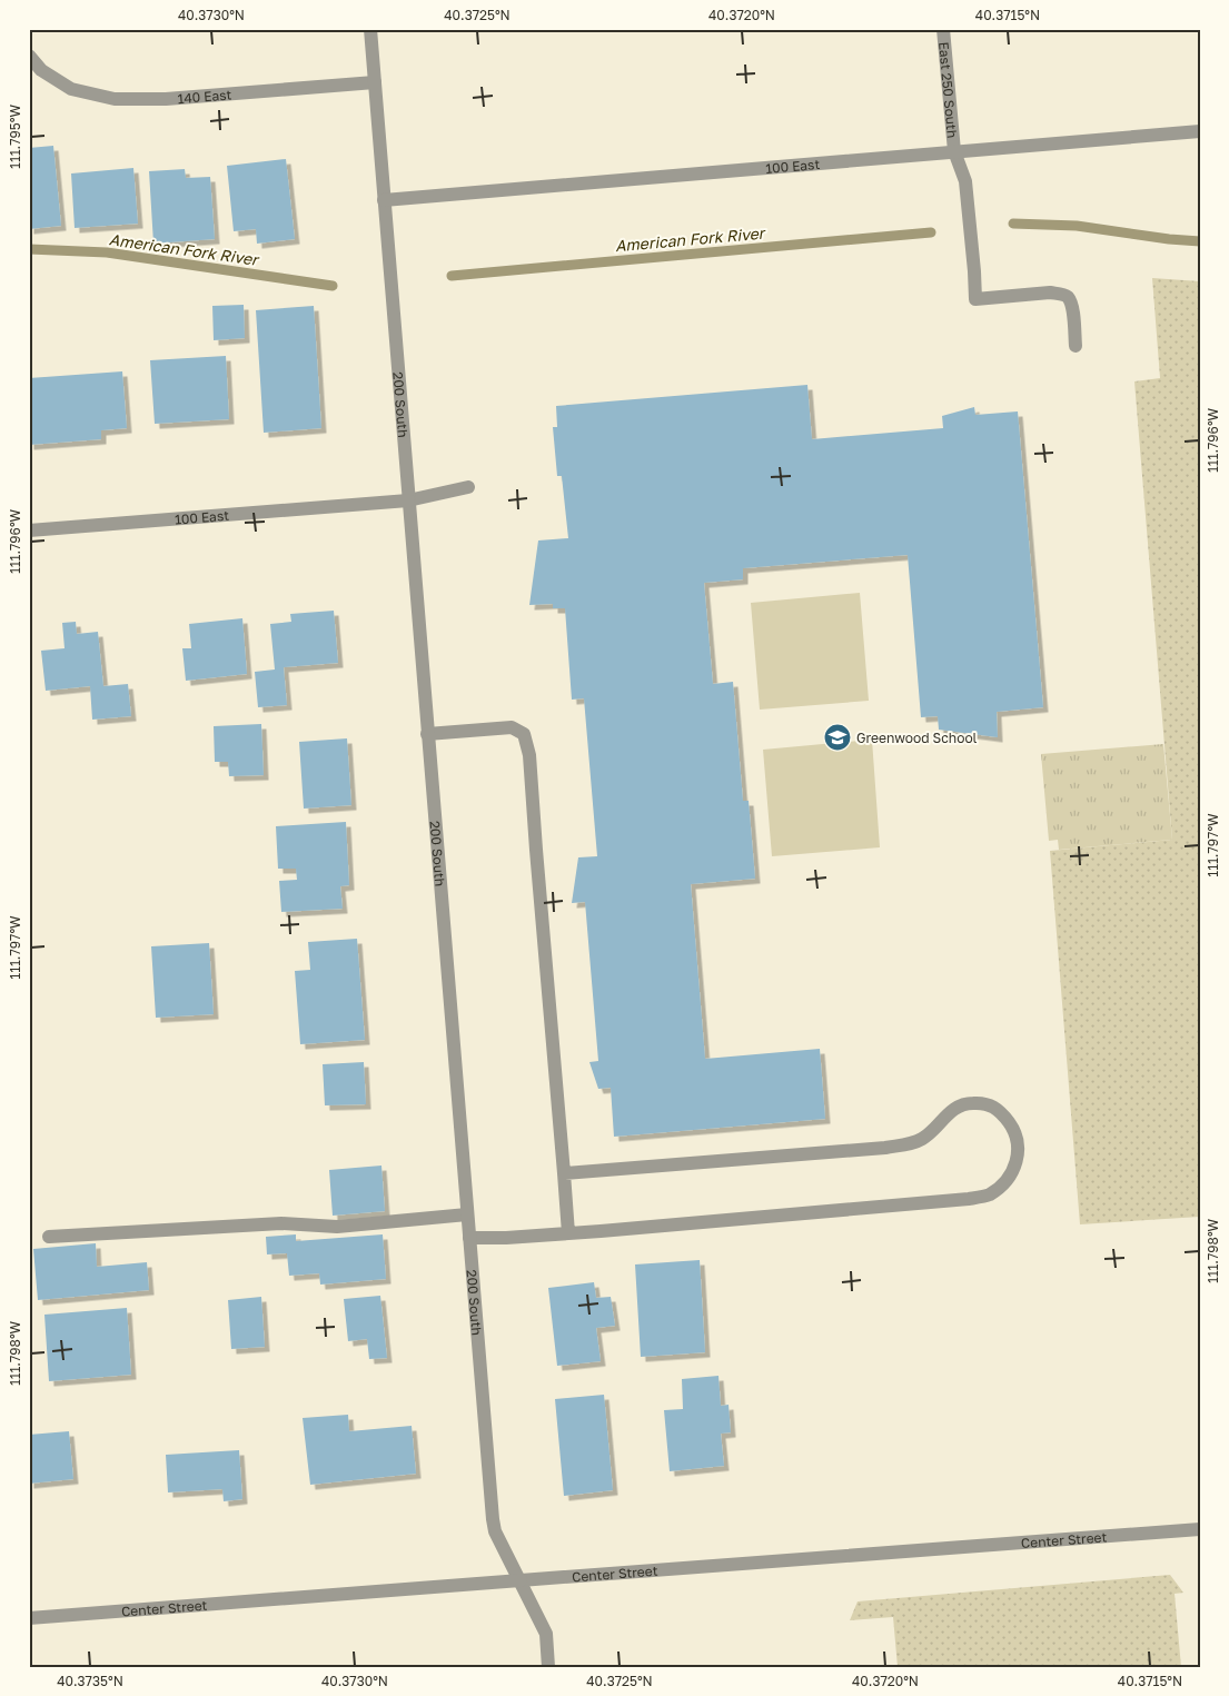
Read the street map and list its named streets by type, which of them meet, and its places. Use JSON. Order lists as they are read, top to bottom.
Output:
{
  "streets": {
    "street": [
      "East 250 South",
      "140 East",
      "100 East",
      "200 South",
      "Center Street"
    ]
  },
  "crossings": [
    ["East 250 South", "100 East"],
    ["140 East", "200 South"],
    ["100 East", "200 South"],
    ["200 South", "Center Street"]
  ],
  "water": ["American Fork River"],
  "places": {
    "school or university": ["Greenwood School"]
  },
  "coordinates": [
    "40.3730°N",
    "40.3725°N",
    "40.3720°N",
    "40.3715°N",
    "111.795°W",
    "111.796°W",
    "111.797°W",
    "111.798°W",
    "40.3735°N"
  ]
}
